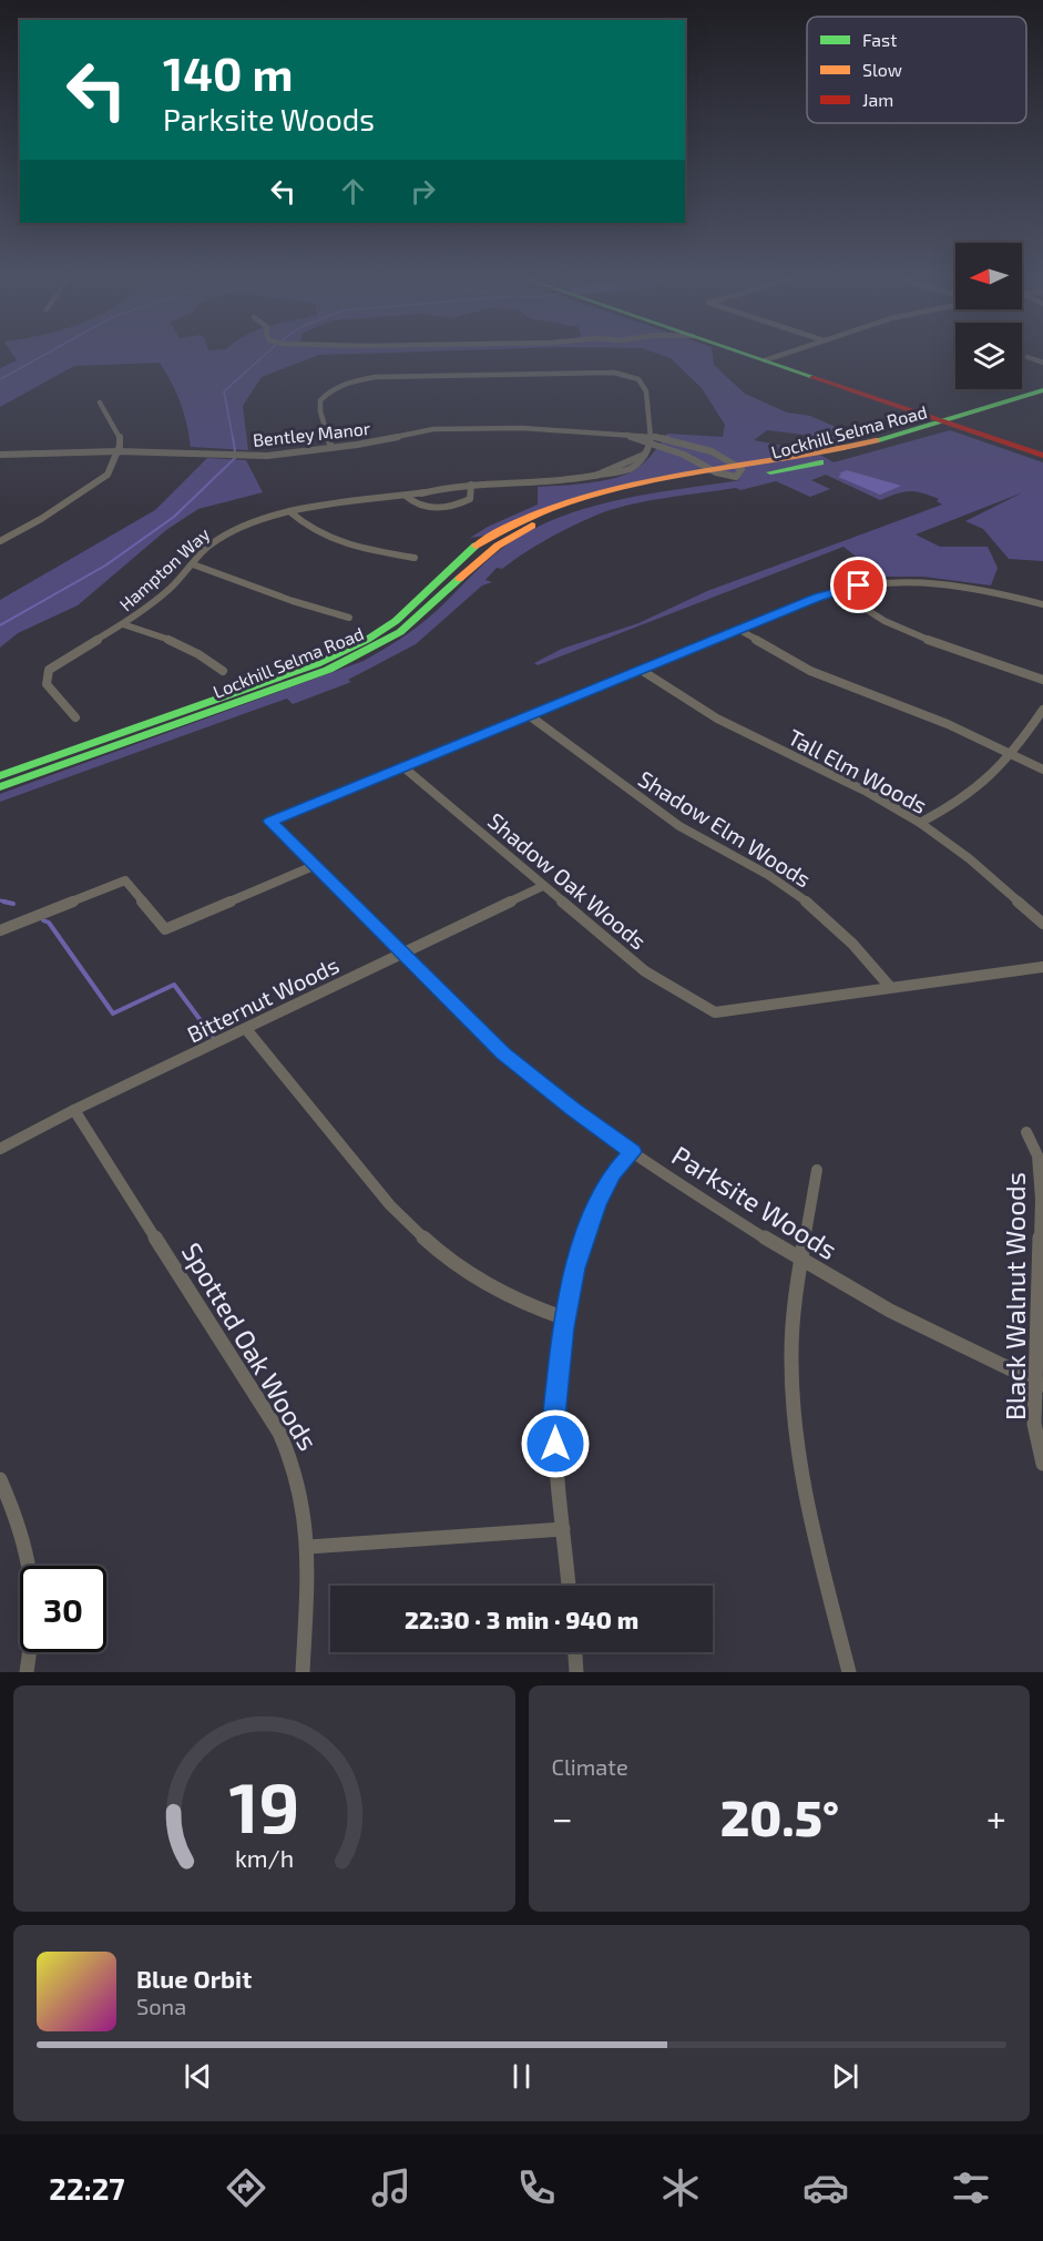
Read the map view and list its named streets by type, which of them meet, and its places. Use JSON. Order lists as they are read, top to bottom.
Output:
{
  "streets": {
    "main road": ["Lockhill Selma Road"],
    "street": [
      "Bentley Manor",
      "Hampton Way",
      "Tall Elm Woods",
      "Shadow Elm Woods",
      "Shadow Oak Woods",
      "Bitternut Woods",
      "Parksite Woods",
      "Black Walnut Woods",
      "Spotted Oak Woods"
    ]
  },
  "crossings": [
    ["Lockhill Selma Road", "Bentley Manor"],
    ["Bentley Manor", "Hampton Way"],
    ["Shadow Elm Woods", "Shadow Oak Woods"],
    ["Shadow Oak Woods", "Bitternut Woods"],
    ["Shadow Oak Woods", "Parksite Woods"],
    ["Bitternut Woods", "Parksite Woods"],
    ["Bitternut Woods", "Spotted Oak Woods"],
    ["Parksite Woods", "Black Walnut Woods"]
  ],
  "legend": ["Fast", "Slow", "Jam"],
  "north": "left",
  "page": {
    "turn": ["140 m", "Parksite Woods"],
    "limit": "30",
    "trip": "22:30 · 3 min · 940 m",
    "tile": "Climate",
    "heat": ["−", "20.5°", "+"],
    "song": ["Blue Orbit", "Sona"],
    "tabs": "22:27",
    "gauge": ["19", "km/h"]
  }
}
